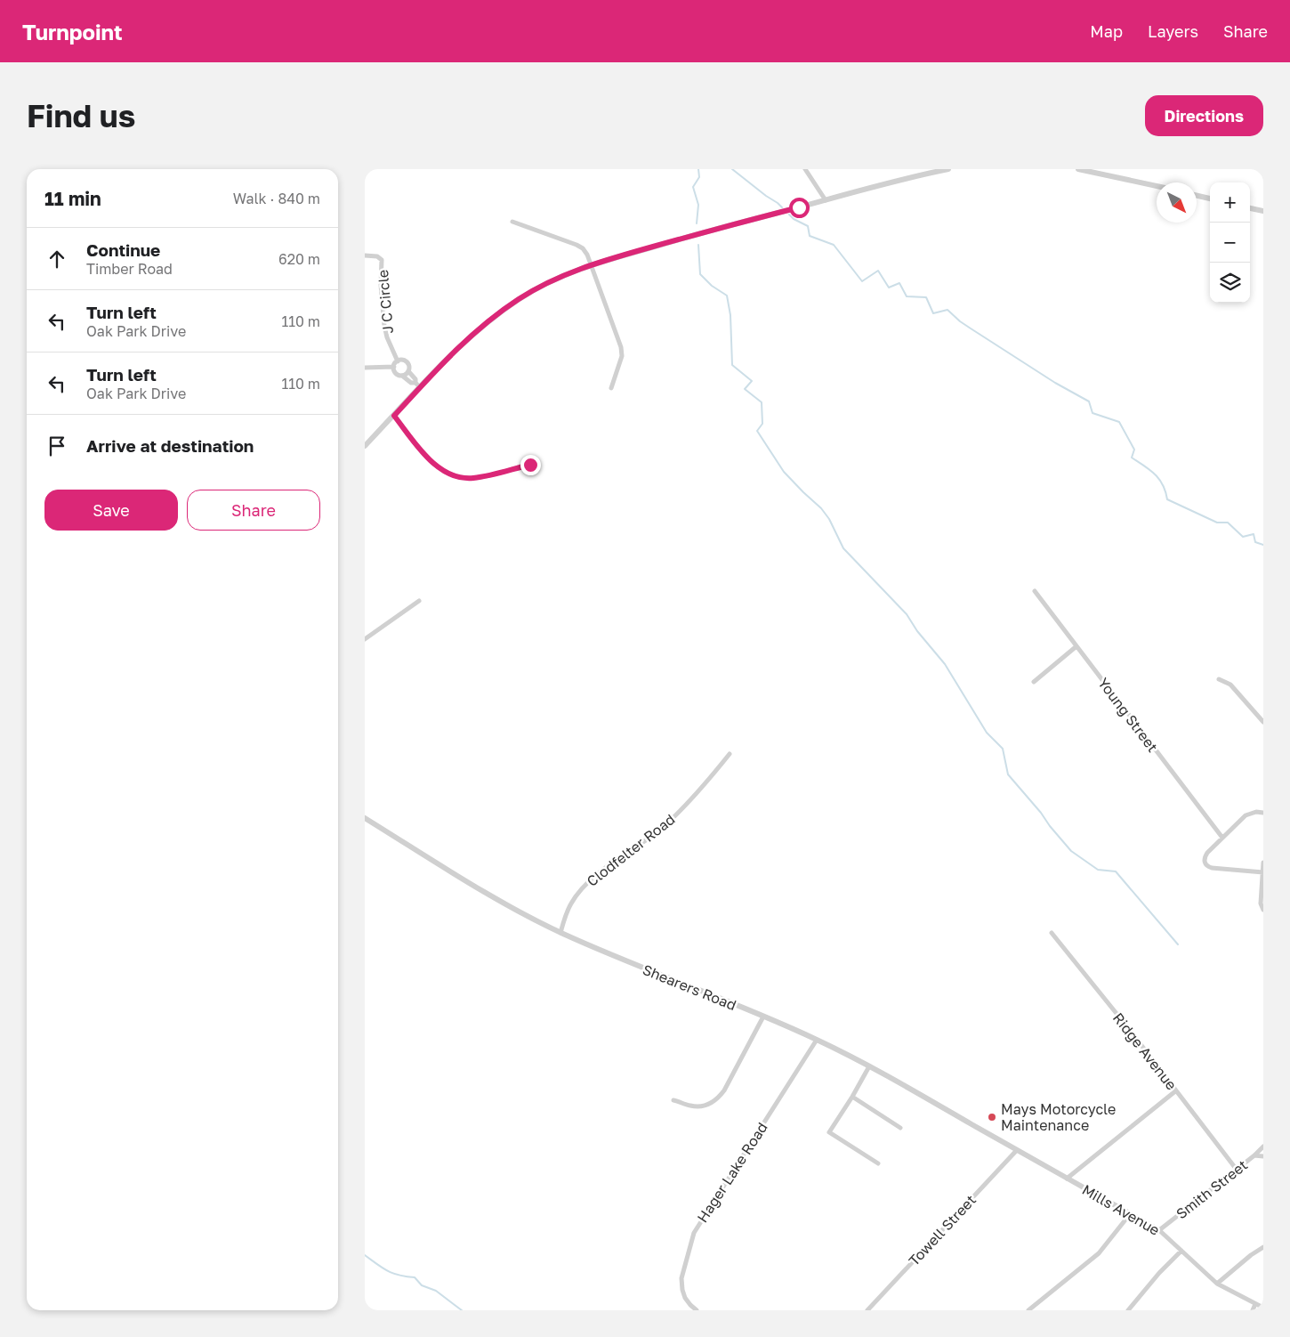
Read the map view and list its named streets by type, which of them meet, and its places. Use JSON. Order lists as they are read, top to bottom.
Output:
{
  "streets": {
    "street": [
      "J C Circle",
      "Young Street",
      "Clodfelter Road",
      "Shearers Road",
      "Ridge Avenue",
      "Hager Lake Road",
      "Smith Street",
      "Mills Avenue",
      "Towell Street"
    ]
  },
  "crossings": [
    ["Clodfelter Road", "Shearers Road"],
    ["Shearers Road", "Hager Lake Road"],
    ["Shearers Road", "Mills Avenue"],
    ["Shearers Road", "Towell Street"],
    ["Ridge Avenue", "Smith Street"],
    ["Smith Street", "Mills Avenue"],
    ["Mills Avenue", "Towell Street"]
  ],
  "places": ["Mays Motorcycle Maintenance"],
  "north": "bottom right",
  "page": {
    "header": "Turnpoint",
    "nav": ["Map", "Layers", "Share"],
    "buttons": [
      "Directions",
      ["Save", "Share"]
    ],
    "title": "Find us",
    "heading": ["11 min", "Walk · 840 m"],
    "map_buttons": ["+", "−"],
    "list": [
      ["Continue", "Timber Road", "620 m"],
      ["Turn left", "Oak Park Drive", "110 m"],
      ["Turn left", "Oak Park Drive", "110 m"],
      "Arrive at destination"
    ]
  }
}
